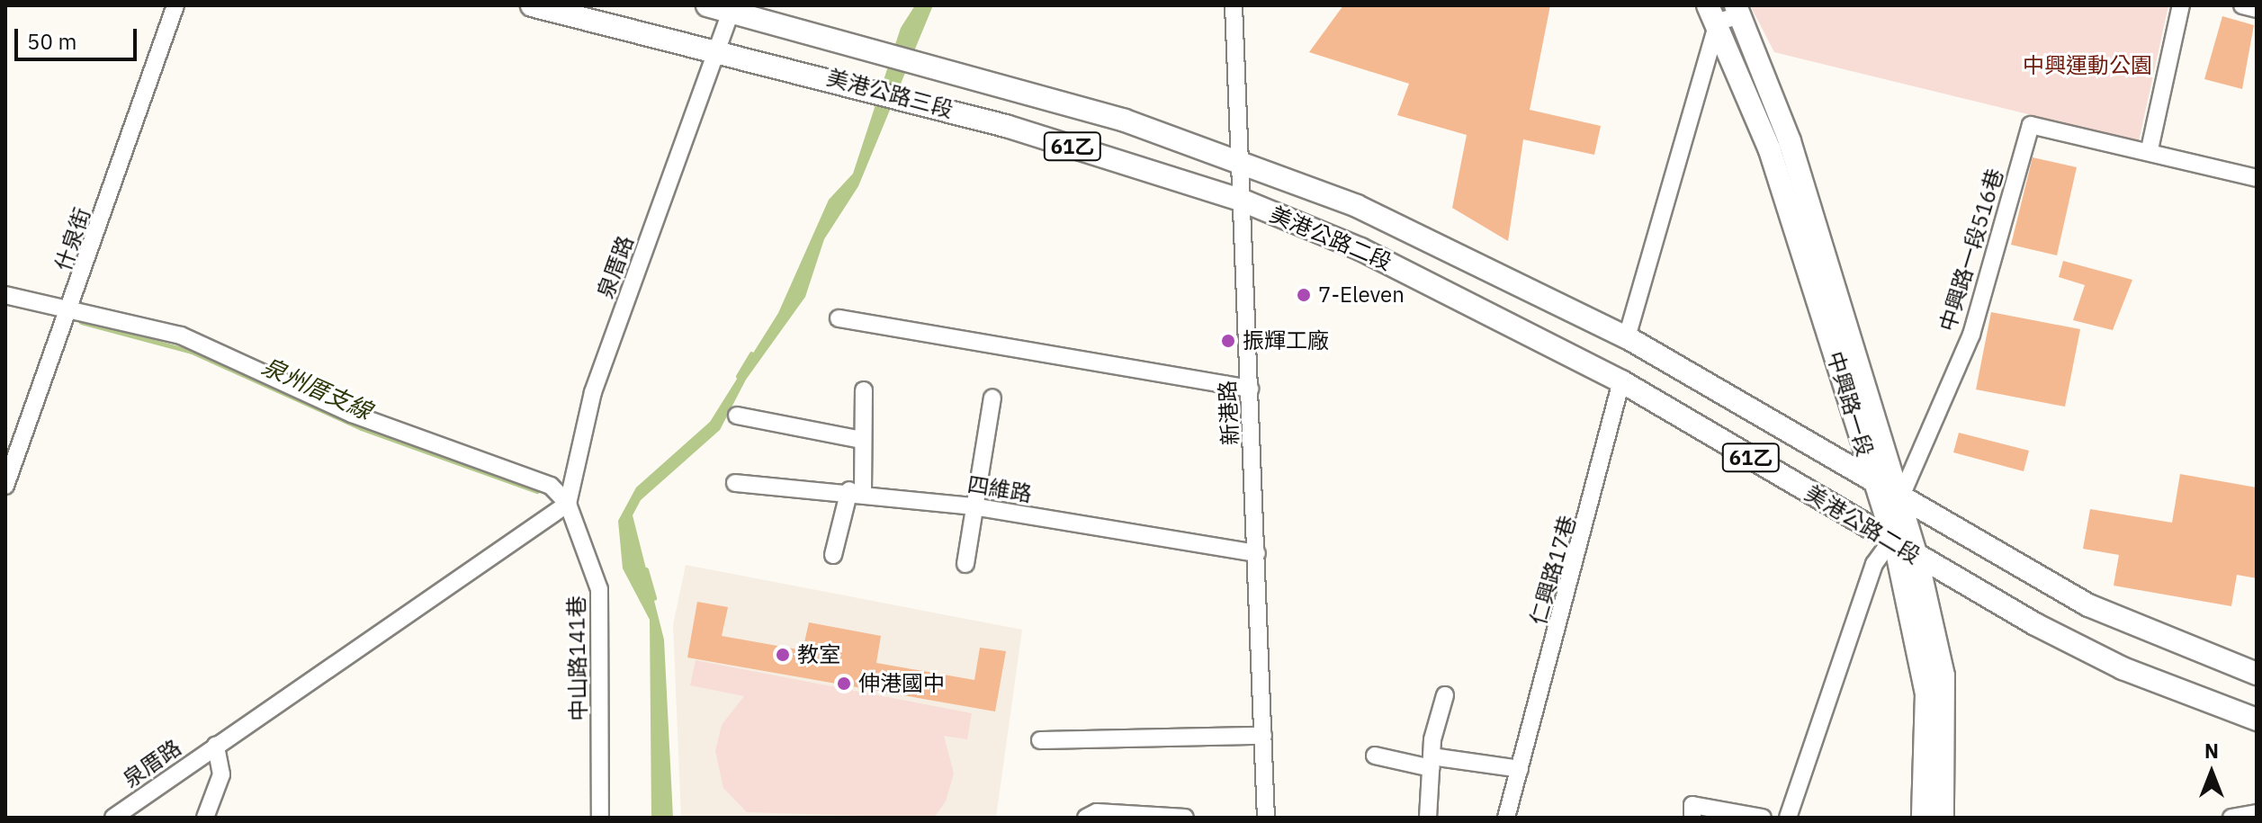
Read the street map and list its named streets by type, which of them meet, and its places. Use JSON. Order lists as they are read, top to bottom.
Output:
{
  "streets": {
    "main road": [
      "美港公路三段",
      "61乙",
      "美港公路二段",
      "中興路一段"
    ],
    "street": [
      "什泉街",
      "中興路一段516巷",
      "泉厝路",
      "新港路",
      "四維路",
      "仁興路17巷",
      "中山路141巷"
    ]
  },
  "crossings": [
    ["美港公路三段", "美港公路二段"],
    ["美港公路三段", "泉厝路"],
    ["美港公路三段", "新港路"],
    ["美港公路二段", "中興路一段516巷"],
    ["美港公路二段", "中興路一段"],
    ["美港公路二段", "新港路"],
    ["美港公路二段", "仁興路17巷"],
    ["中興路一段516巷", "中興路一段"],
    ["泉厝路", "中山路141巷"],
    ["新港路", "四維路"]
  ],
  "water": ["泉州厝支線"],
  "parks": ["中興運動公園"],
  "places": [
    "7-Eleven",
    "振輝工廠",
    "教室",
    "伸港國中"
  ],
  "scale_bar": "50 m",
  "north": "top"
}
